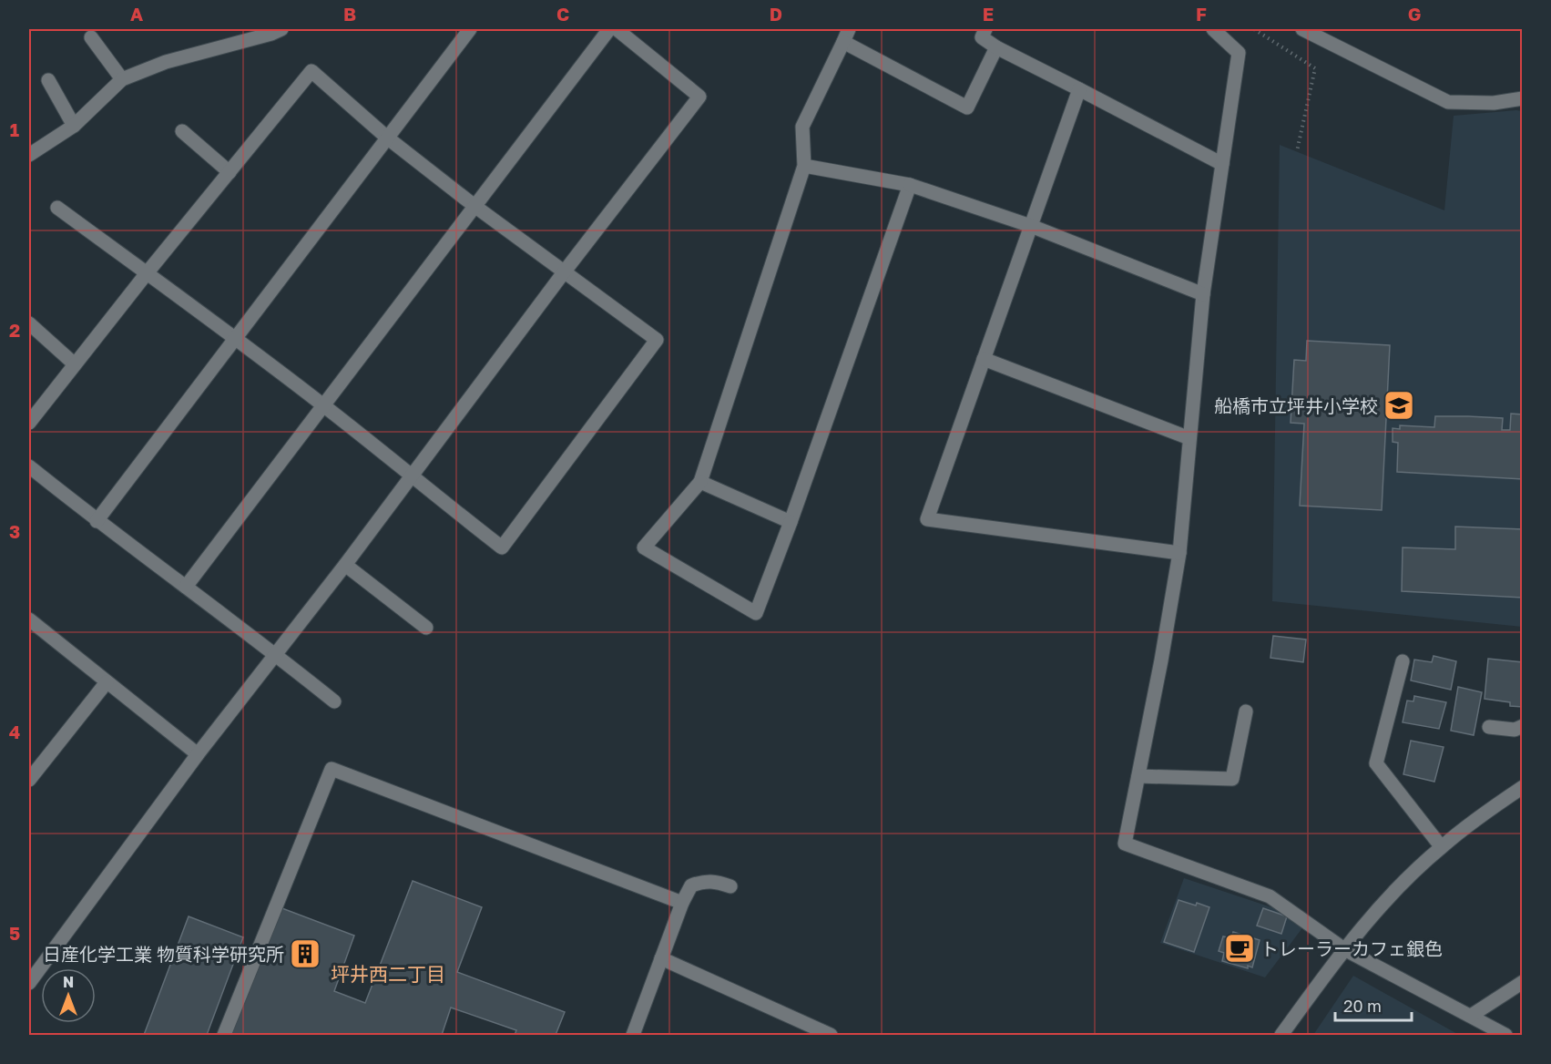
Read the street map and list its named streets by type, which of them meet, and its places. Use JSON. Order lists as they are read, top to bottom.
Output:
{
  "districts": ["坪井西二丁目"],
  "places": {
    "school or university": ["船橋市立坪井小学校"],
    "cafe": ["トレーラーカフェ銀色"],
    "building": ["日産化学工業 物質科学研究所"]
  },
  "scale_bar": "20 m",
  "north": "top",
  "grid": {
    "columns": [
      "A",
      "B",
      "C",
      "D",
      "E",
      "F",
      "G"
    ],
    "rows": [
      "1",
      "2",
      "3",
      "4",
      "5"
    ]
  }
}
